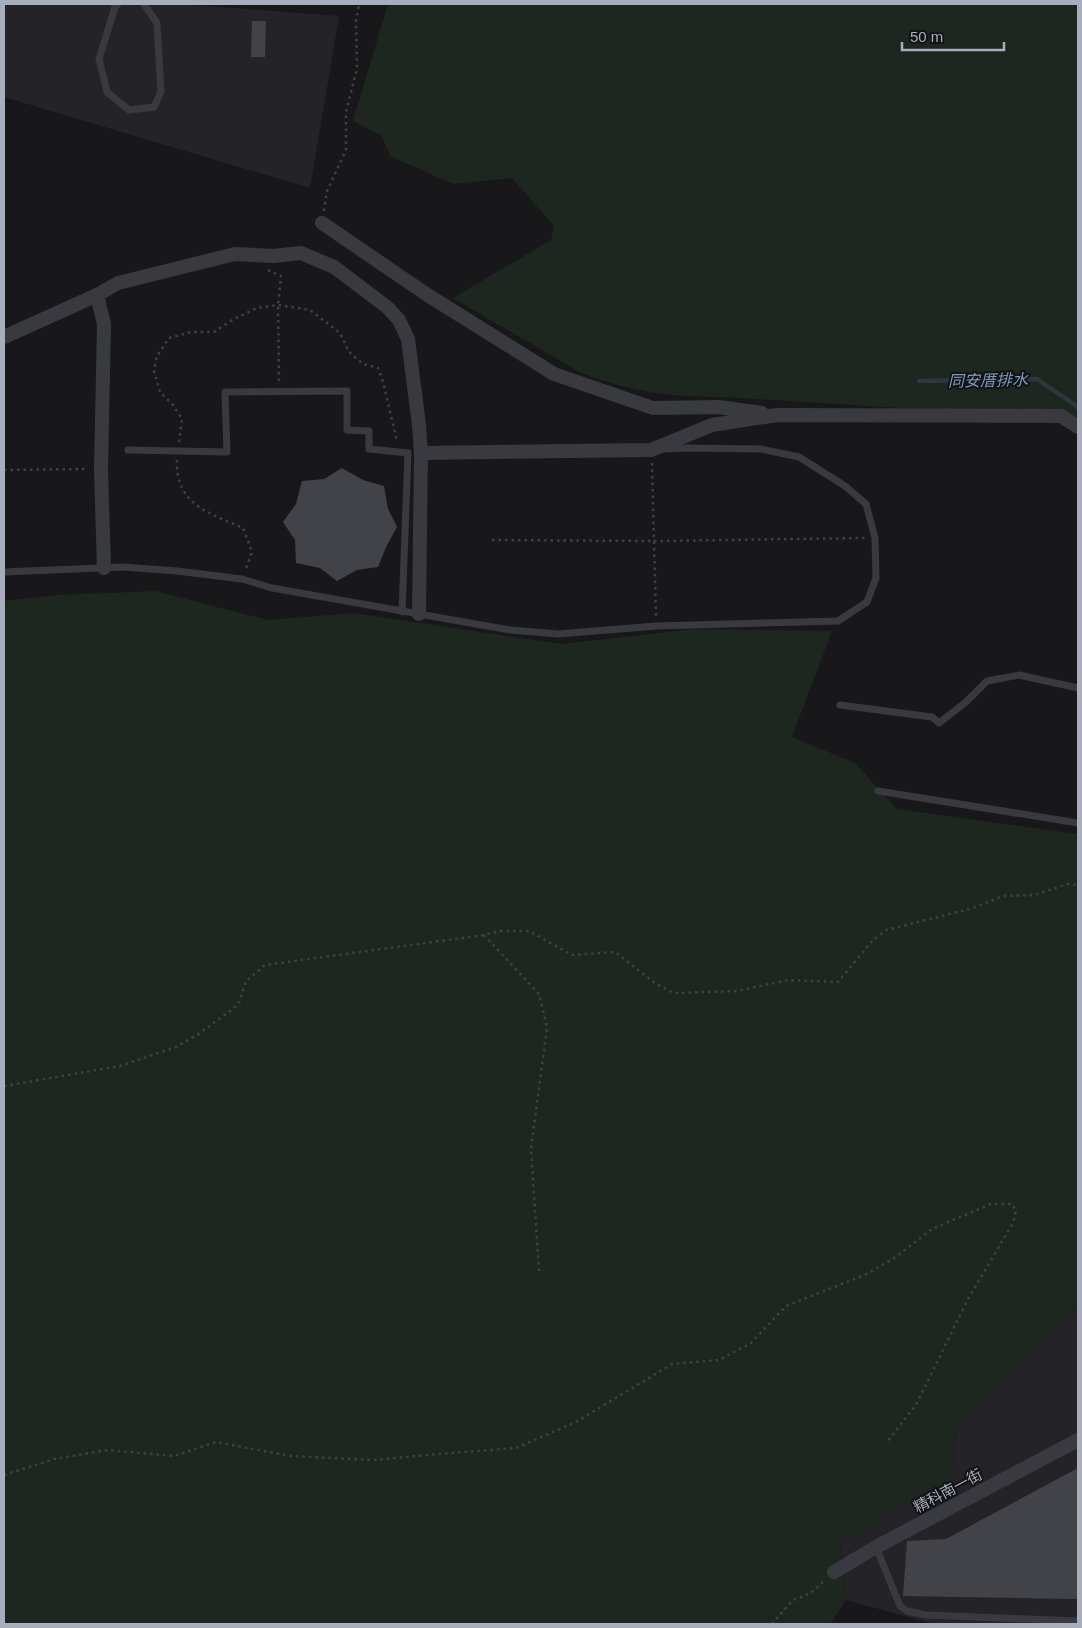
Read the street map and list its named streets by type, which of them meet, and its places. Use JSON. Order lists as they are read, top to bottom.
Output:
{
  "streets": {
    "street": ["精科南一街"]
  },
  "water": ["同安厝排水"],
  "scale_bar": "50 m"
}
